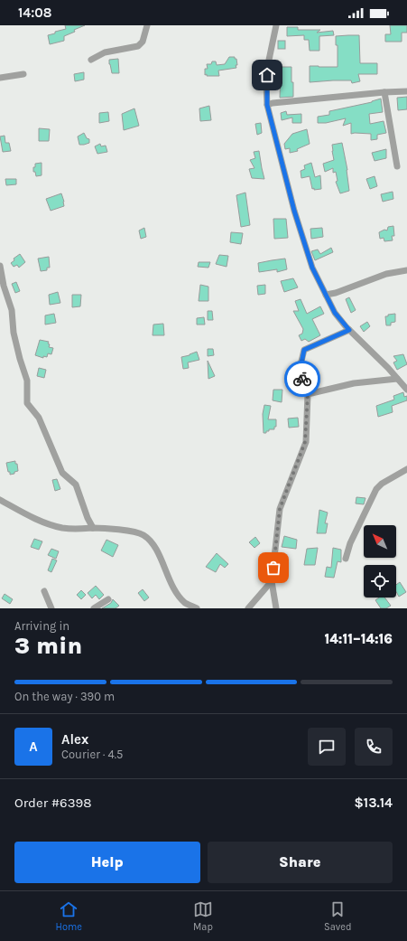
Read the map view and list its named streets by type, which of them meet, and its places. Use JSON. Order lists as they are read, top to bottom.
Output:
{
  "north": "top left",
  "page": {
    "status": "14:08",
    "heading": ["3 min", "Arriving in", "14:11–14:16"],
    "panel": [
      "Alex",
      "Courier · 4.5",
      "Order #6398",
      "$13.14"
    ],
    "bar": "On the way · 390 m",
    "round": "A",
    "buttons": ["Help", "Share"],
    "tabs": ["Home", "Map", "Saved"]
  }
}
